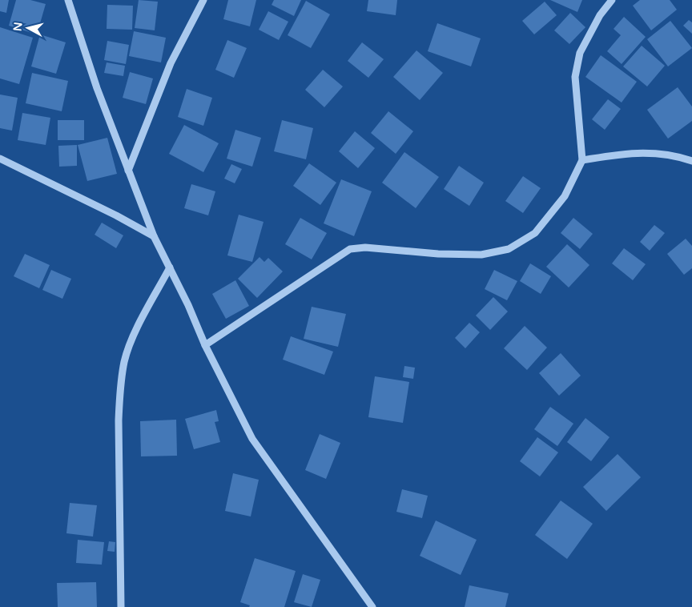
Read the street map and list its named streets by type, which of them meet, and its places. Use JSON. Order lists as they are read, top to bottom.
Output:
{
  "north": "left"
}
